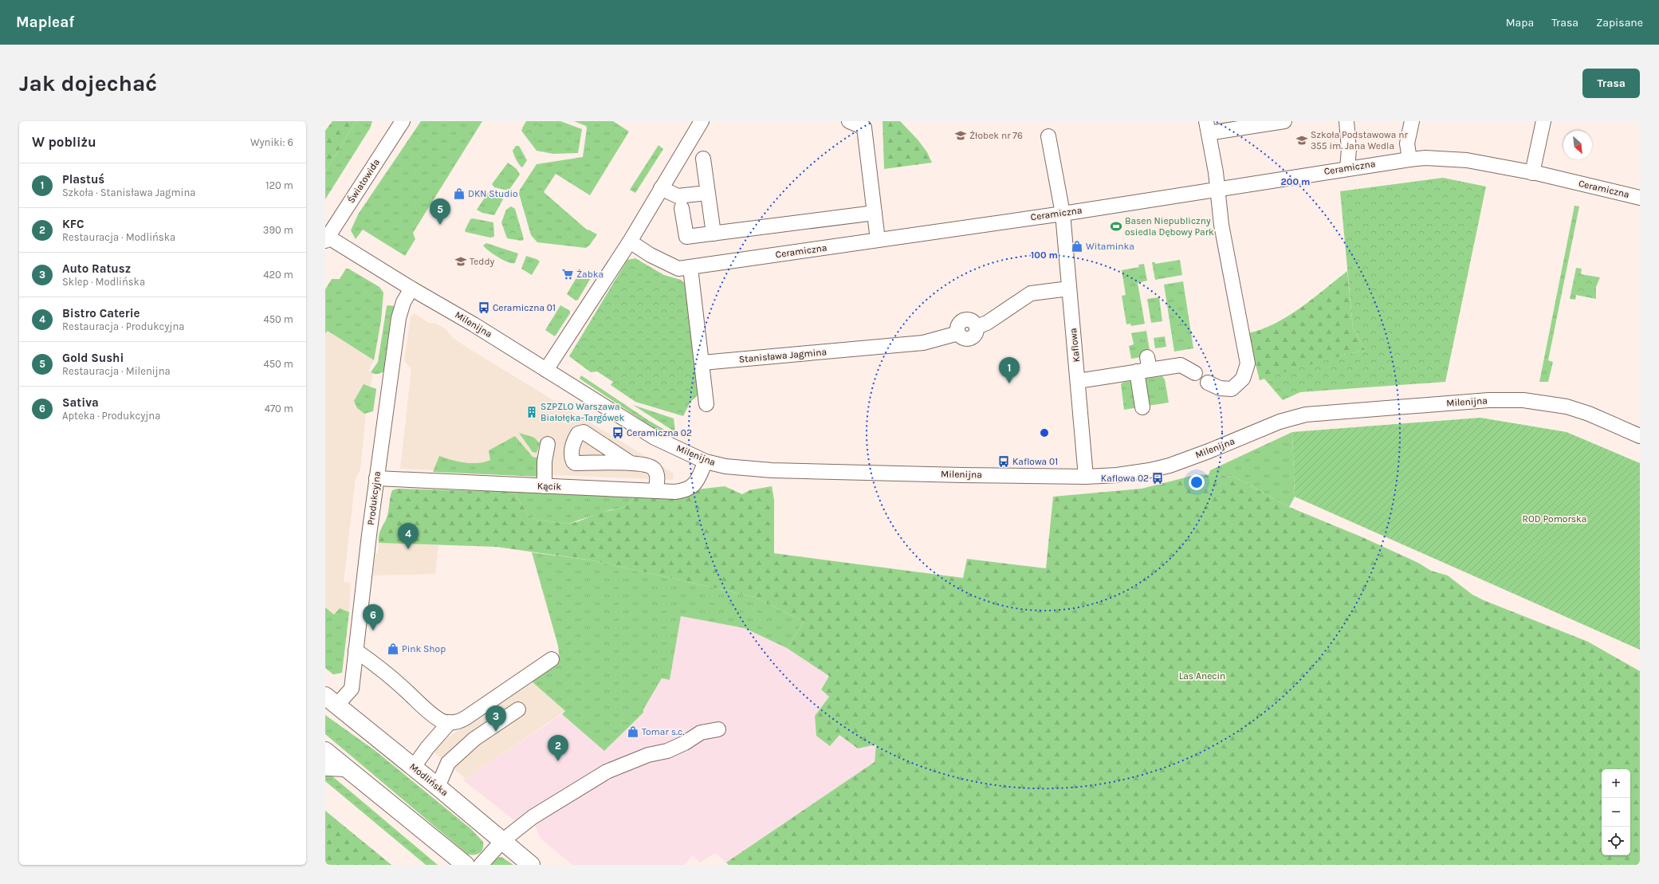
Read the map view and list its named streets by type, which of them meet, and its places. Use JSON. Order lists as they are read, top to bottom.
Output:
{
  "streets": {
    "main road": ["Modlińska"],
    "street": [
      "Ceramiczna",
      "Światowida",
      "Milenijna",
      "Kaflowa",
      "Stanisława Jagmina",
      "Kącik",
      "Produkcyjna"
    ]
  },
  "crossings": [
    ["Ceramiczna", "Kaflowa"],
    ["Światowida", "Milenijna"],
    ["Milenijna", "Kaflowa"],
    ["Milenijna", "Kącik"],
    ["Milenijna", "Produkcyjna"],
    ["Kaflowa", "Stanisława Jagmina"],
    ["Kącik", "Produkcyjna"],
    ["Produkcyjna", "Modlińska"]
  ],
  "parks": ["ROD Pomorska", "Las Anecin"],
  "places": {
    "school or university": ["Żłobek nr 76", "Szkoła Podstawowa nr 355 im. Jana Wedla", "Teddy"],
    "shop": [
      "DKN Studio",
      "Witaminka",
      "Pink Shop",
      "Tomar s.c."
    ],
    "sports": ["Basen Niepubliczny osiedla Dębowy Park"],
    "supermarket": ["Żabka"],
    "bus stop": [
      "Ceramiczna 01",
      "Ceramiczna 02",
      "Kaflowa 01",
      "Kaflowa 02"
    ],
    "building": ["SZPZLO Warszawa Białołęka-Targówek"]
  },
  "north": "bottom right",
  "page": {
    "header": "Mapleaf",
    "nav": ["Mapa", "Trasa", "Zapisane"],
    "buttons": "Trasa",
    "title": "Jak dojechać",
    "heading": ["W pobliżu", "Wyniki: 6"],
    "list": [
      {
        "mark": "1",
        "name": "Plastuś",
        "note": "Szkoła · Stanisława Jagmina",
        "value": "120 m"
      },
      {
        "mark": "2",
        "name": "KFC",
        "note": "Restauracja · Modlińska",
        "value": "390 m"
      },
      {
        "mark": "3",
        "name": "Auto Ratusz",
        "note": "Sklep · Modlińska",
        "value": "420 m"
      },
      {
        "mark": "4",
        "name": "Bistro Caterie",
        "note": "Restauracja · Produkcyjna",
        "value": "450 m"
      },
      {
        "mark": "5",
        "name": "Gold Sushi",
        "note": "Restauracja · Milenijna",
        "value": "450 m"
      },
      {
        "mark": "6",
        "name": "Sativa",
        "note": "Apteka · Produkcyjna",
        "value": "470 m"
      }
    ],
    "pins": [
      "5",
      "1",
      "4",
      "6",
      "3",
      "2"
    ],
    "map_buttons": ["+", "−"]
  },
  "rings": ["200 m", "100 m"]
}
